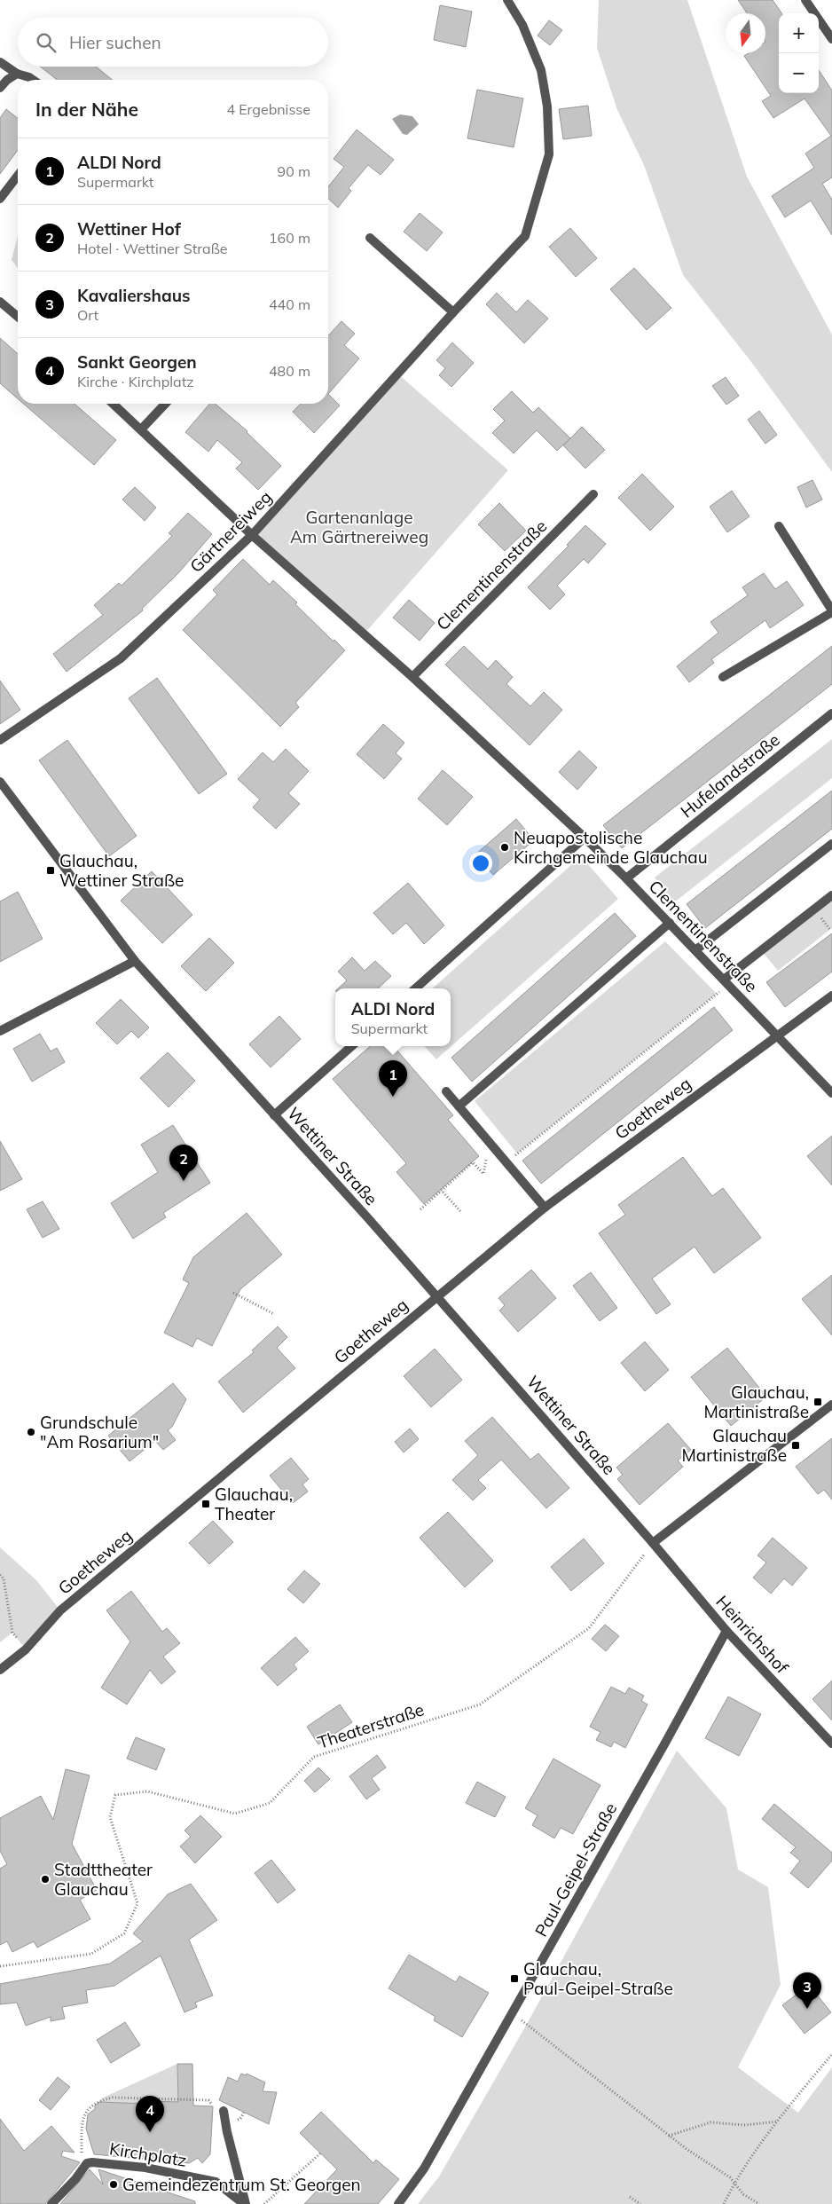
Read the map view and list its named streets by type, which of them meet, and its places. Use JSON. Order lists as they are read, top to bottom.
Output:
{
  "streets": {
    "street": [
      "Gärtnereiweg",
      "Clementinenstraße",
      "Hufelandstraße",
      "Goetheweg",
      "Wettiner Straße",
      "Heinrichshof",
      "Paul-Geipel-Straße",
      "Kirchplatz"
    ],
    "path": ["Theaterstraße"]
  },
  "crossings": [
    ["Gärtnereiweg", "Clementinenstraße"],
    ["Clementinenstraße", "Hufelandstraße"],
    ["Clementinenstraße", "Goetheweg"],
    ["Goetheweg", "Wettiner Straße"],
    ["Wettiner Straße", "Heinrichshof"],
    ["Wettiner Straße", "Theaterstraße"],
    ["Heinrichshof", "Theaterstraße"],
    ["Heinrichshof", "Paul-Geipel-Straße"]
  ],
  "parks": ["Gartenanlage Am Gärtnereiweg"],
  "places": {
    "other": [
      "Neuapostolische Kirchgemeinde Glauchau",
      "Grundschule \"Am Rosarium\"",
      "Stadttheater Glauchau",
      "Gemeindezentrum St. Georgen"
    ],
    "transit": [
      "Glauchau, Wettiner Straße",
      "Glauchau, Martinistraße",
      "Glauchau Martinistraße",
      "Glauchau, Theater",
      "Glauchau, Paul-Geipel-Straße"
    ]
  },
  "north": "bottom",
  "page": {
    "map_buttons": ["+", "−"],
    "search": "Hier suchen",
    "heading": ["In der Nähe", "4 Ergebnisse"],
    "list": [
      {
        "mark": "1",
        "name": "ALDI Nord",
        "note": "Supermarkt",
        "value": "90 m"
      },
      {
        "mark": "2",
        "name": "Wettiner Hof",
        "note": "Hotel · Wettiner Straße",
        "value": "160 m"
      },
      {
        "mark": "3",
        "name": "Kavaliershaus",
        "note": "Ort",
        "value": "440 m"
      },
      {
        "mark": "4",
        "name": "Sankt Georgen",
        "note": "Kirche · Kirchplatz",
        "value": "480 m"
      }
    ],
    "popup": ["ALDI Nord", "Supermarkt"],
    "pins": [
      "1",
      "2",
      "3",
      "4"
    ]
  }
}
